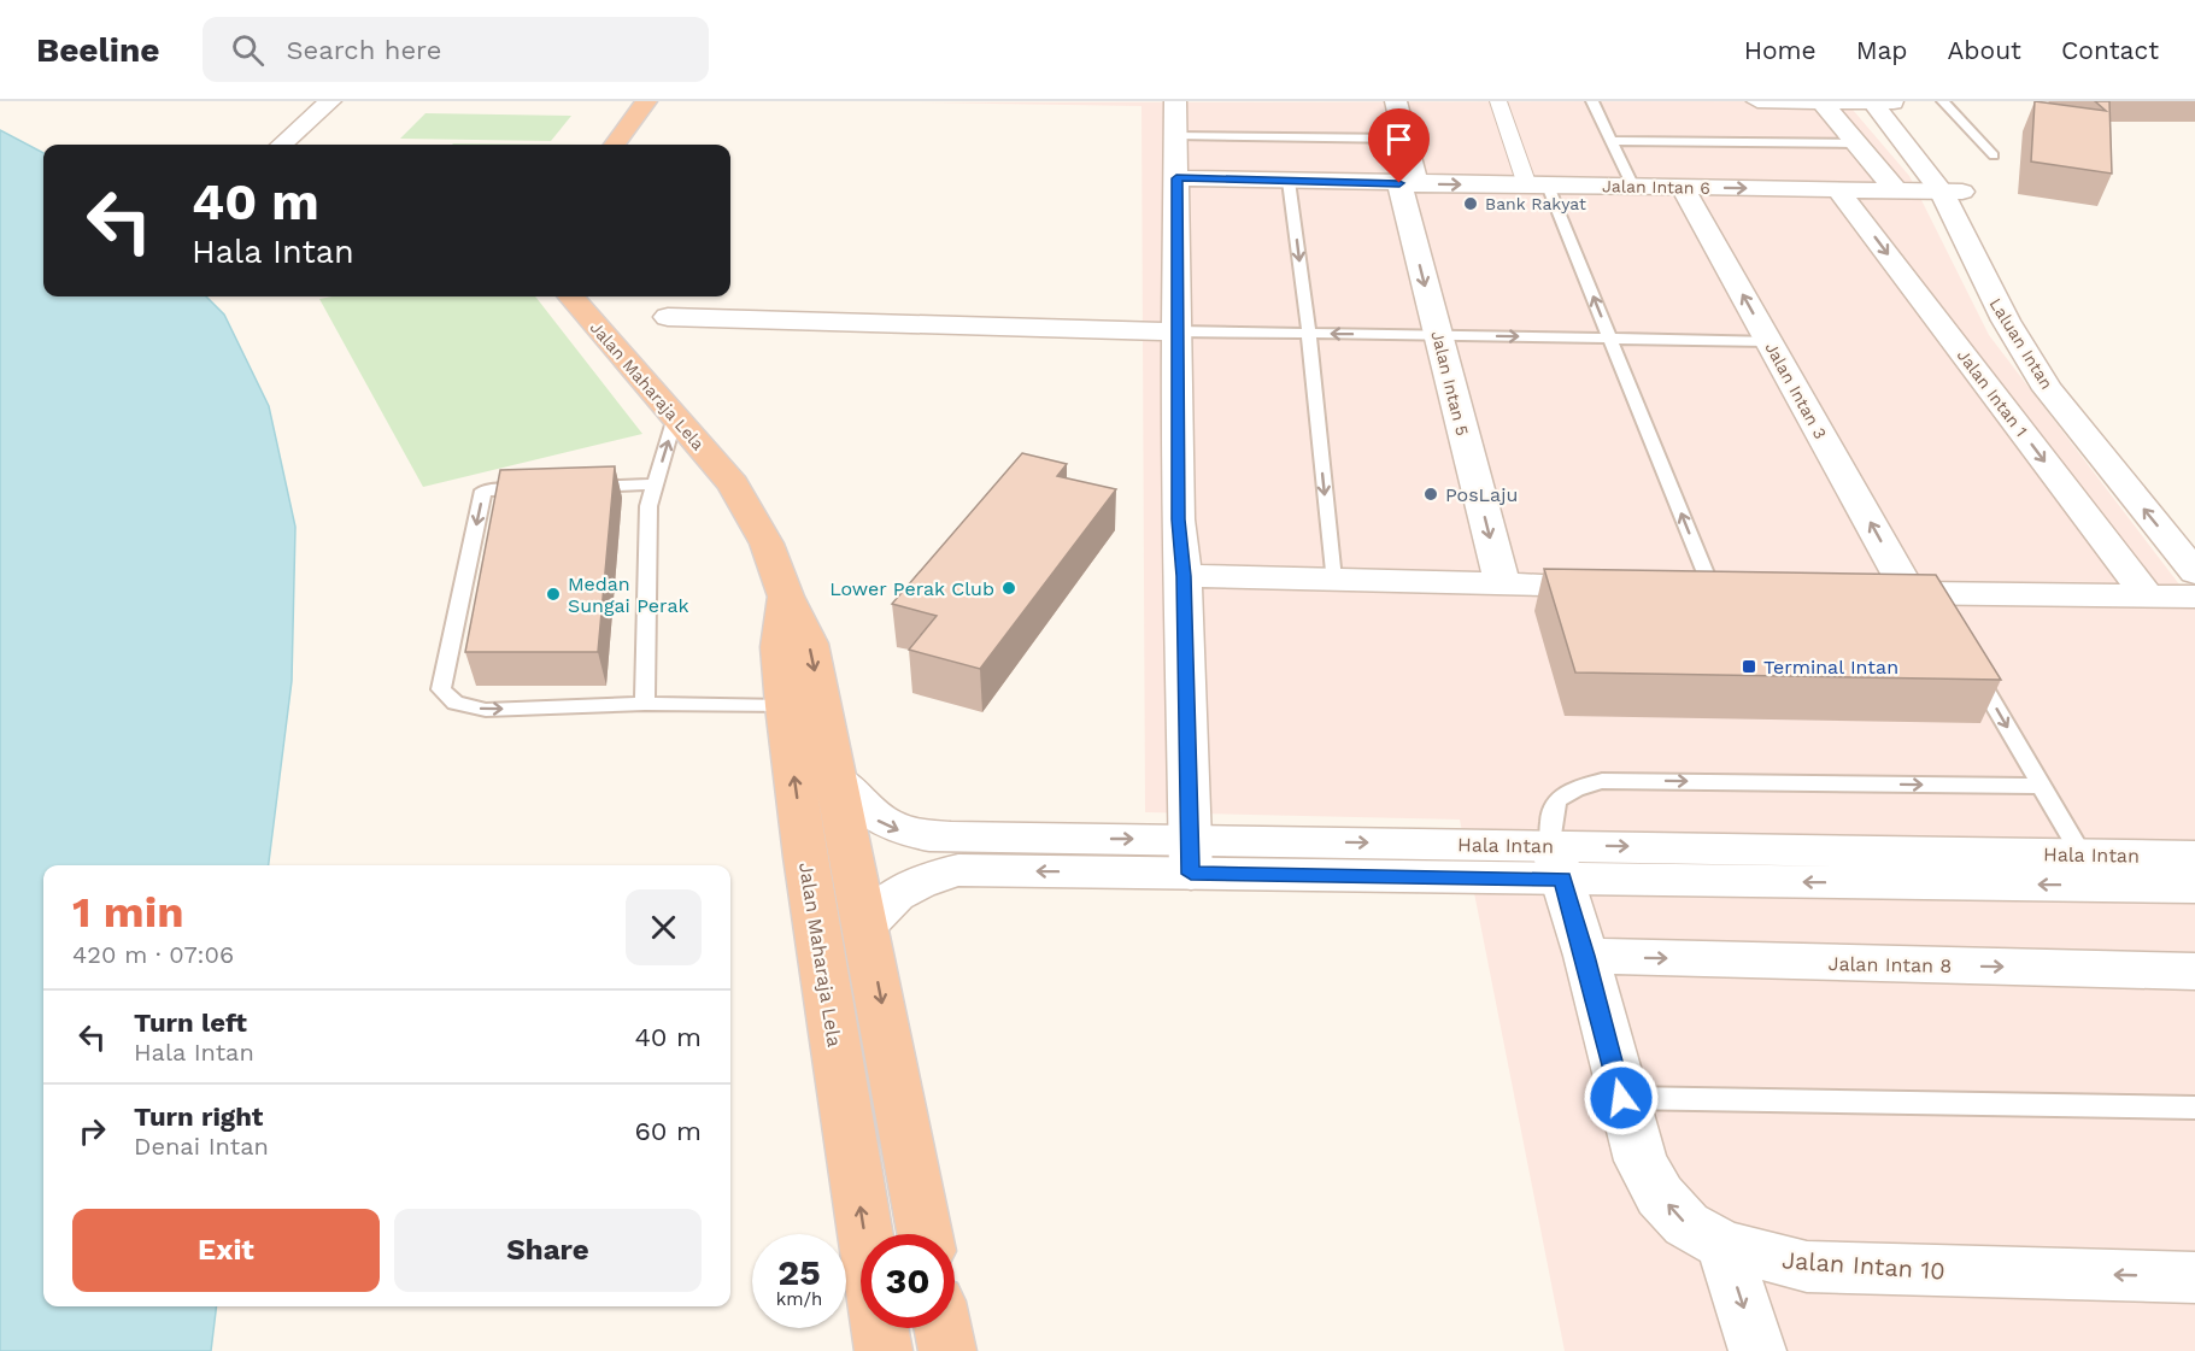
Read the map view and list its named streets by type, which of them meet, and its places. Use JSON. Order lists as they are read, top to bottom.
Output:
{
  "streets": {
    "highway": ["Jalan Maharaja Lela"],
    "street": [
      "Jalan Intan 6",
      "Laluan Intan",
      "Jalan Intan 5",
      "Jalan Intan 3",
      "Jalan Intan 1",
      "Hala Intan",
      "Jalan Intan 8",
      "Jalan Intan 10"
    ]
  },
  "crossings": [
    ["Jalan Intan 6", "Laluan Intan"],
    ["Jalan Intan 6", "Jalan Intan 5"],
    ["Jalan Intan 6", "Jalan Intan 3"],
    ["Jalan Intan 6", "Jalan Intan 1"],
    ["Jalan Maharaja Lela", "Hala Intan"],
    ["Hala Intan", "Jalan Intan 10"],
    ["Jalan Intan 8", "Jalan Intan 10"]
  ],
  "one_way": [
    "Jalan Intan 6",
    "Jalan Intan 3",
    "Jalan Intan 1",
    "Jalan Intan 8",
    "Jalan Intan 10"
  ],
  "places": {
    "other": [
      "Bank Rakyat",
      "PosLaju",
      "Lower Perak Club",
      "Medan Sungai Perak"
    ],
    "transit": ["Terminal Intan"]
  },
  "page": {
    "header": "Beeline",
    "search": "Search here",
    "nav": [
      "Home",
      "Map",
      "About",
      "Contact"
    ],
    "turn": ["40 m", "Hala Intan"],
    "heading": ["1 min", "420 m · 07:06"],
    "list": [
      {
        "name": "Turn left",
        "note": "Hala Intan",
        "value": "40 m"
      },
      {
        "name": "Turn right",
        "note": "Denai Intan",
        "value": "60 m"
      }
    ],
    "buttons": ["Exit", "Share"],
    "speed": "25 km/h",
    "limit": "30"
  }
}
